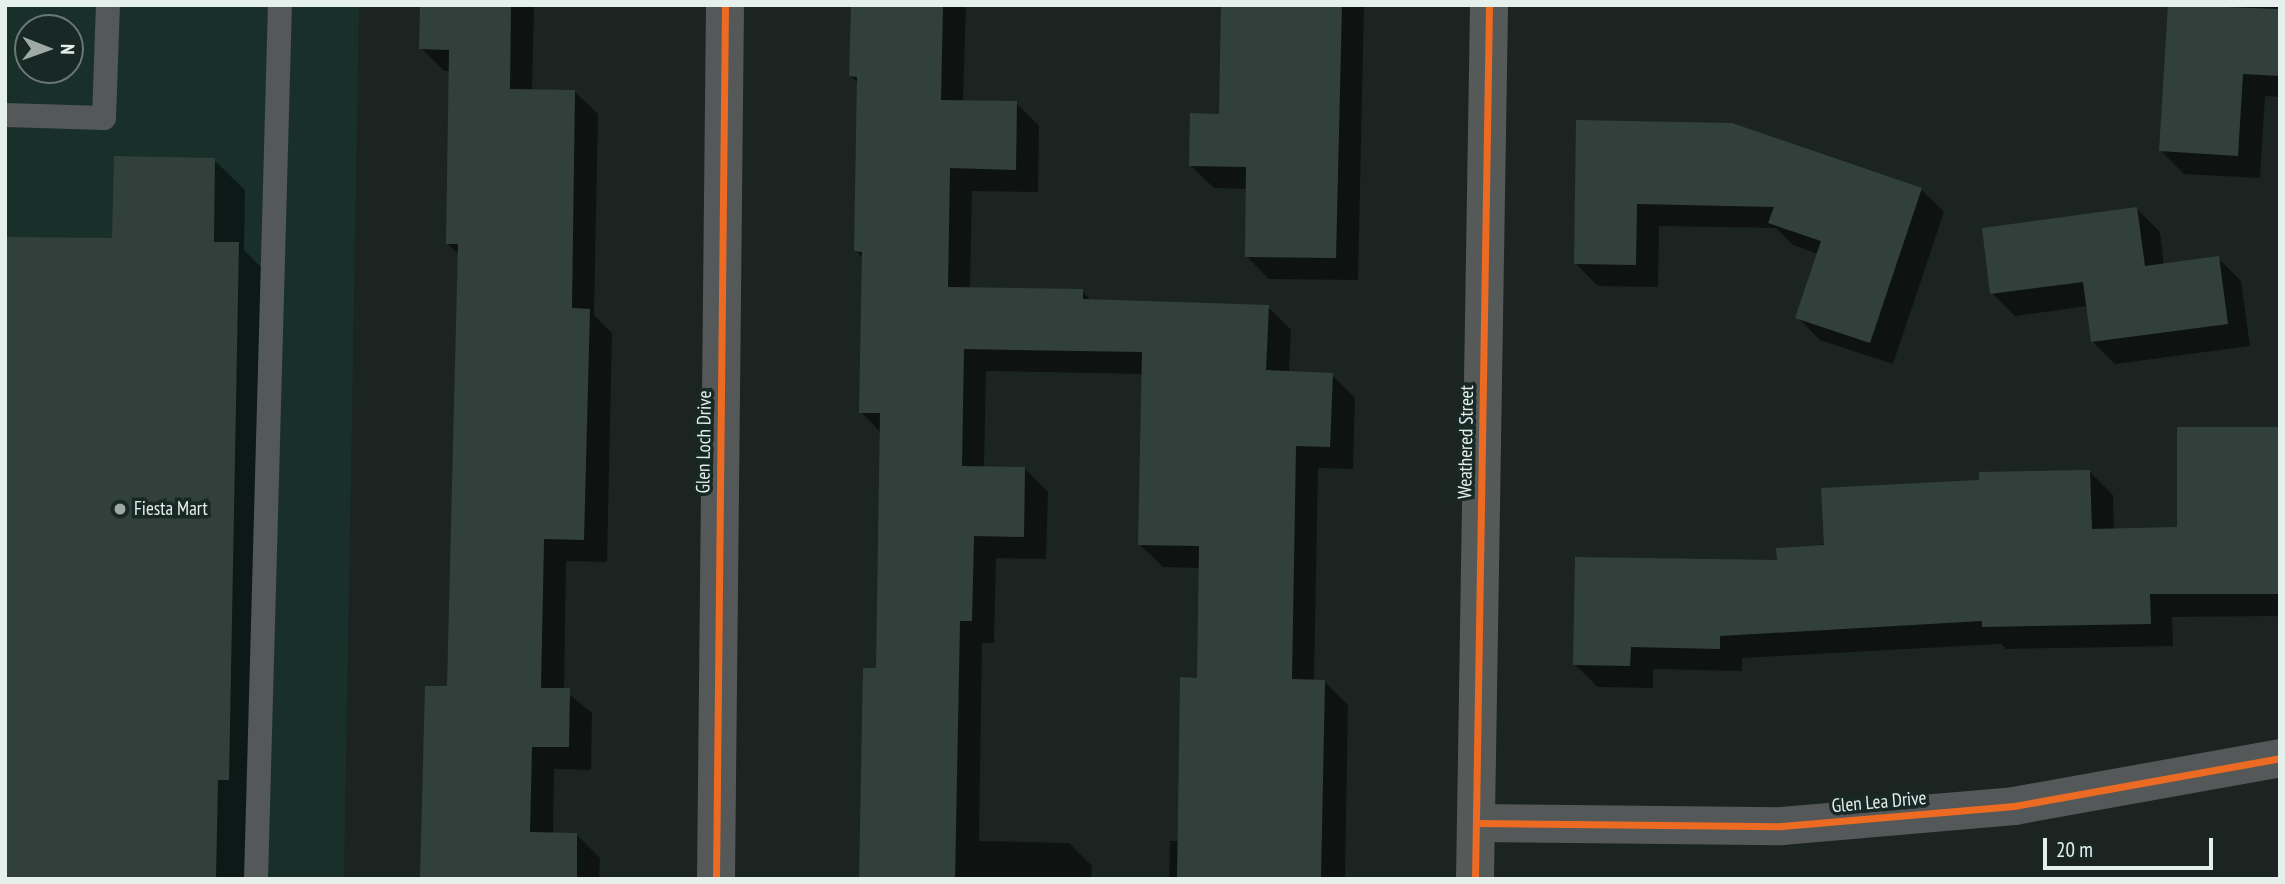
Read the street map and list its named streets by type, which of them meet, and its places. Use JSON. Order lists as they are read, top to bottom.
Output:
{
  "streets": {
    "street": ["Glen Loch Drive", "Weathered Street", "Glen Lea Drive"]
  },
  "crossings": [
    ["Weathered Street", "Glen Lea Drive"]
  ],
  "places": ["Fiesta Mart"],
  "scale_bar": "20 m",
  "north": "right"
}
